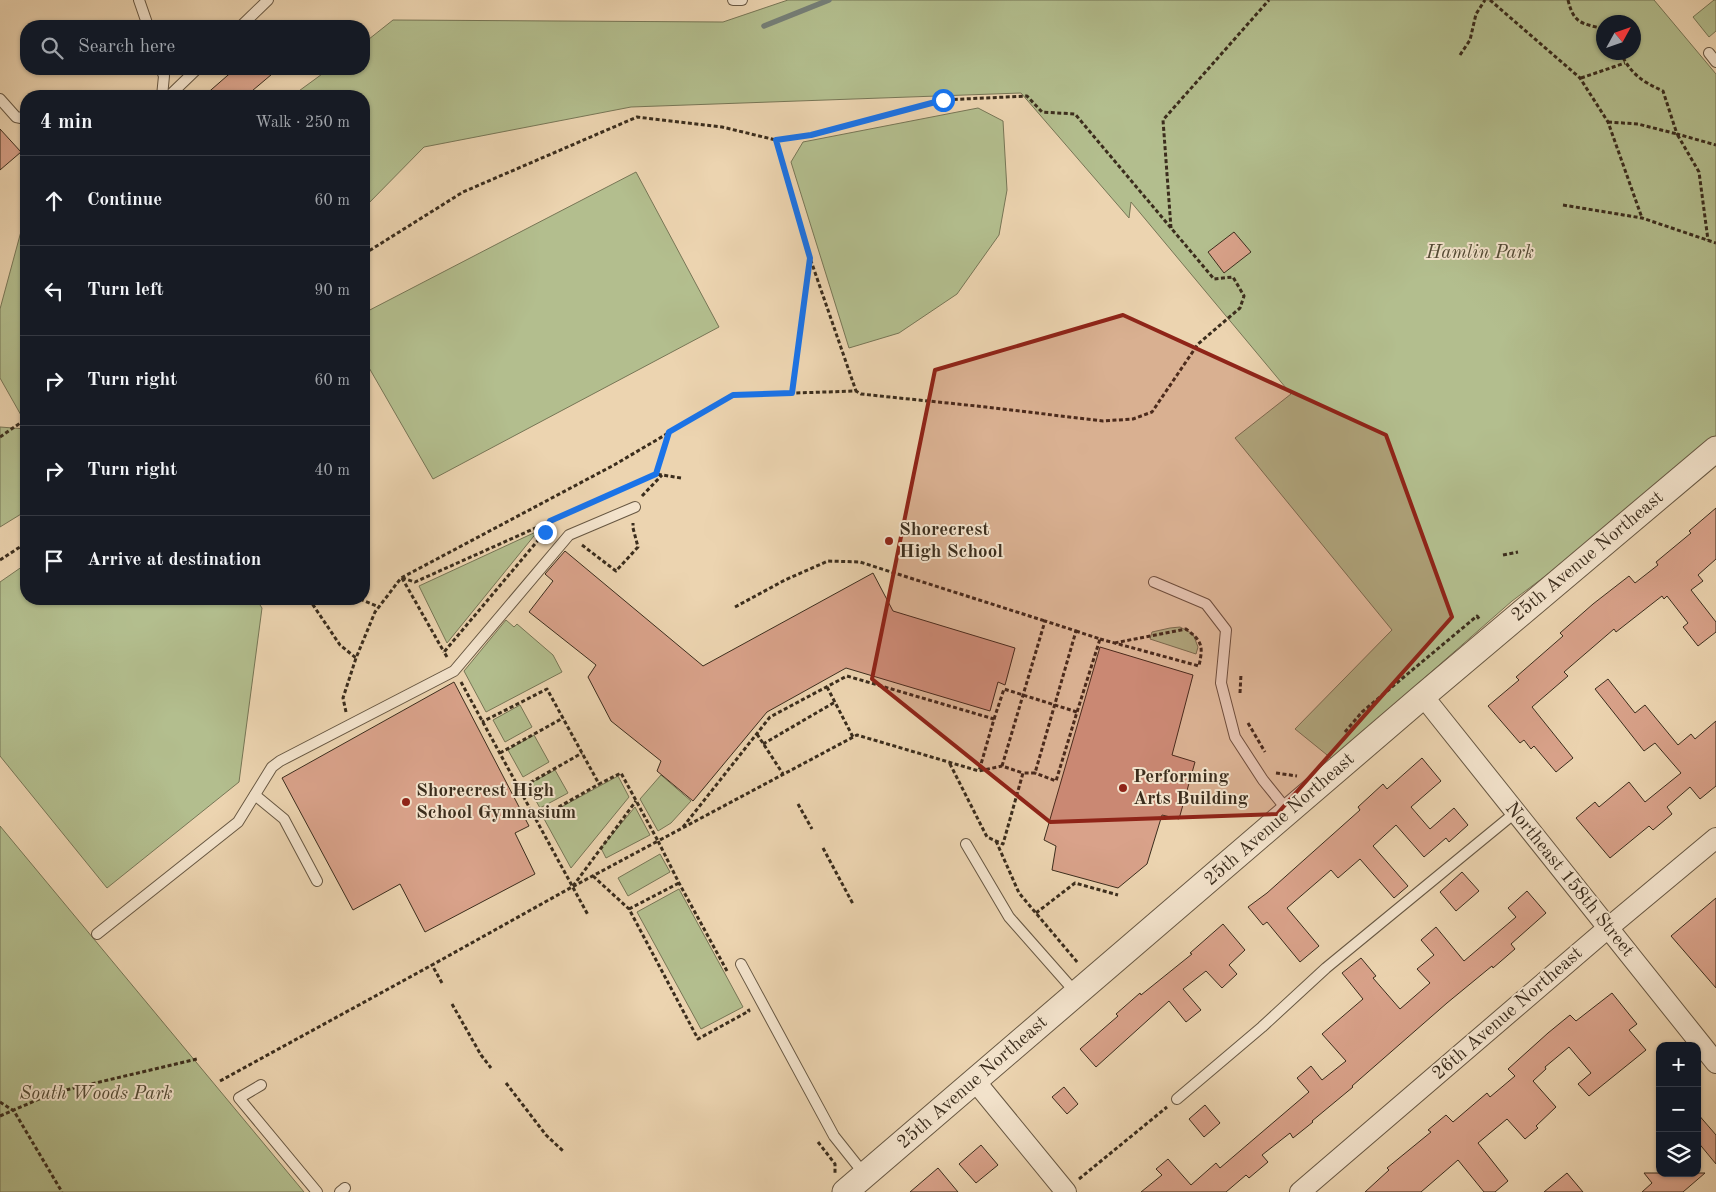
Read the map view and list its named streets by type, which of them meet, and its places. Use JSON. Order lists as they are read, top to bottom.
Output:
{
  "streets": {
    "street": ["25th Avenue Northeast", "Northeast 158th Street", "26th Avenue Northeast"]
  },
  "crossings": [
    ["25th Avenue Northeast", "Northeast 158th Street"],
    ["Northeast 158th Street", "26th Avenue Northeast"]
  ],
  "parks": ["Hamlin Park", "South Woods Park"],
  "places": ["Shorecrest High School", "Performing Arts Building", "Shorecrest High School Gymnasium"],
  "north": "top right",
  "page": {
    "search": "Search here",
    "heading": ["4 min", "Walk · 250 m"],
    "list": [
      ["Continue", "60 m"],
      ["Turn left", "90 m"],
      ["Turn right", "60 m"],
      ["Turn right", "40 m"],
      "Arrive at destination"
    ],
    "map_buttons": ["+", "−"]
  }
}
